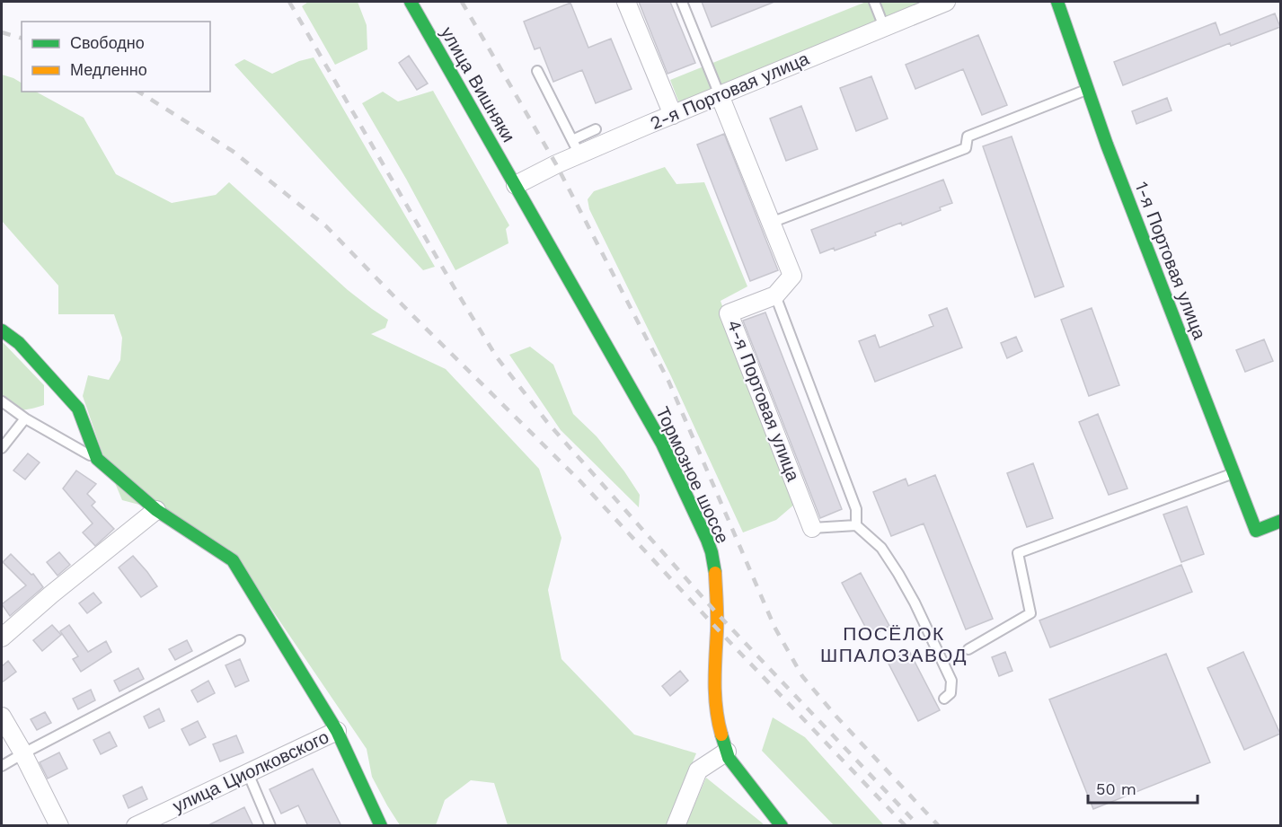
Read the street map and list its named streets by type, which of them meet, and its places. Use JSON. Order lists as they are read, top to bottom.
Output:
{
  "streets": {
    "street": [
      "улица Вишняки",
      "2-я Портовая улица",
      "1-я Портовая улица",
      "4-я Портовая улица",
      "Тормозное шоссе",
      "улица Циолковского"
    ]
  },
  "crossings": [
    ["улица Вишняки", "2-я Портовая улица"],
    ["улица Вишняки", "Тормозное шоссе"],
    ["2-я Портовая улица", "4-я Портовая улица"],
    ["2-я Портовая улица", "Тормозное шоссе"]
  ],
  "districts": ["ПОСЁЛОК ШПАЛОЗАВОД"],
  "legend": ["Свободно", "Медленно"],
  "scale_bar": "50 m"
}
